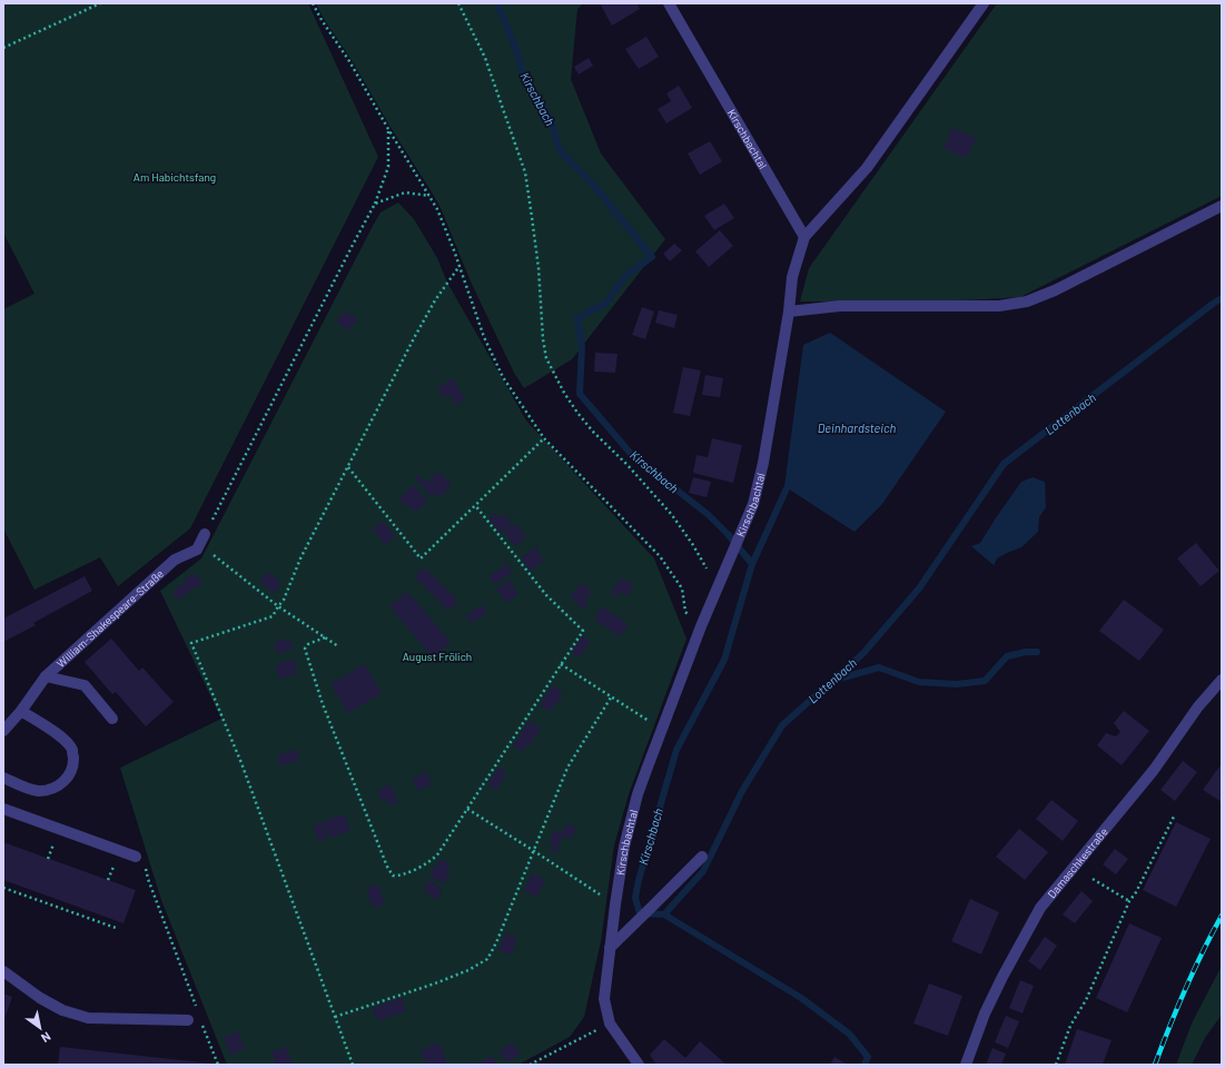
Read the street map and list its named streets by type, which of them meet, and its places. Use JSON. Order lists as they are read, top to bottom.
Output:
{
  "streets": {
    "street": ["Kirschbachtal", "William-Shakespeare-Straße", "Damaschkestraße"]
  },
  "water": ["Kirschbach", "Lottenbach", "Deinhardsteich"],
  "parks": ["Am Habichtsfang", "August Frölich"],
  "north": "bottom right"
}
